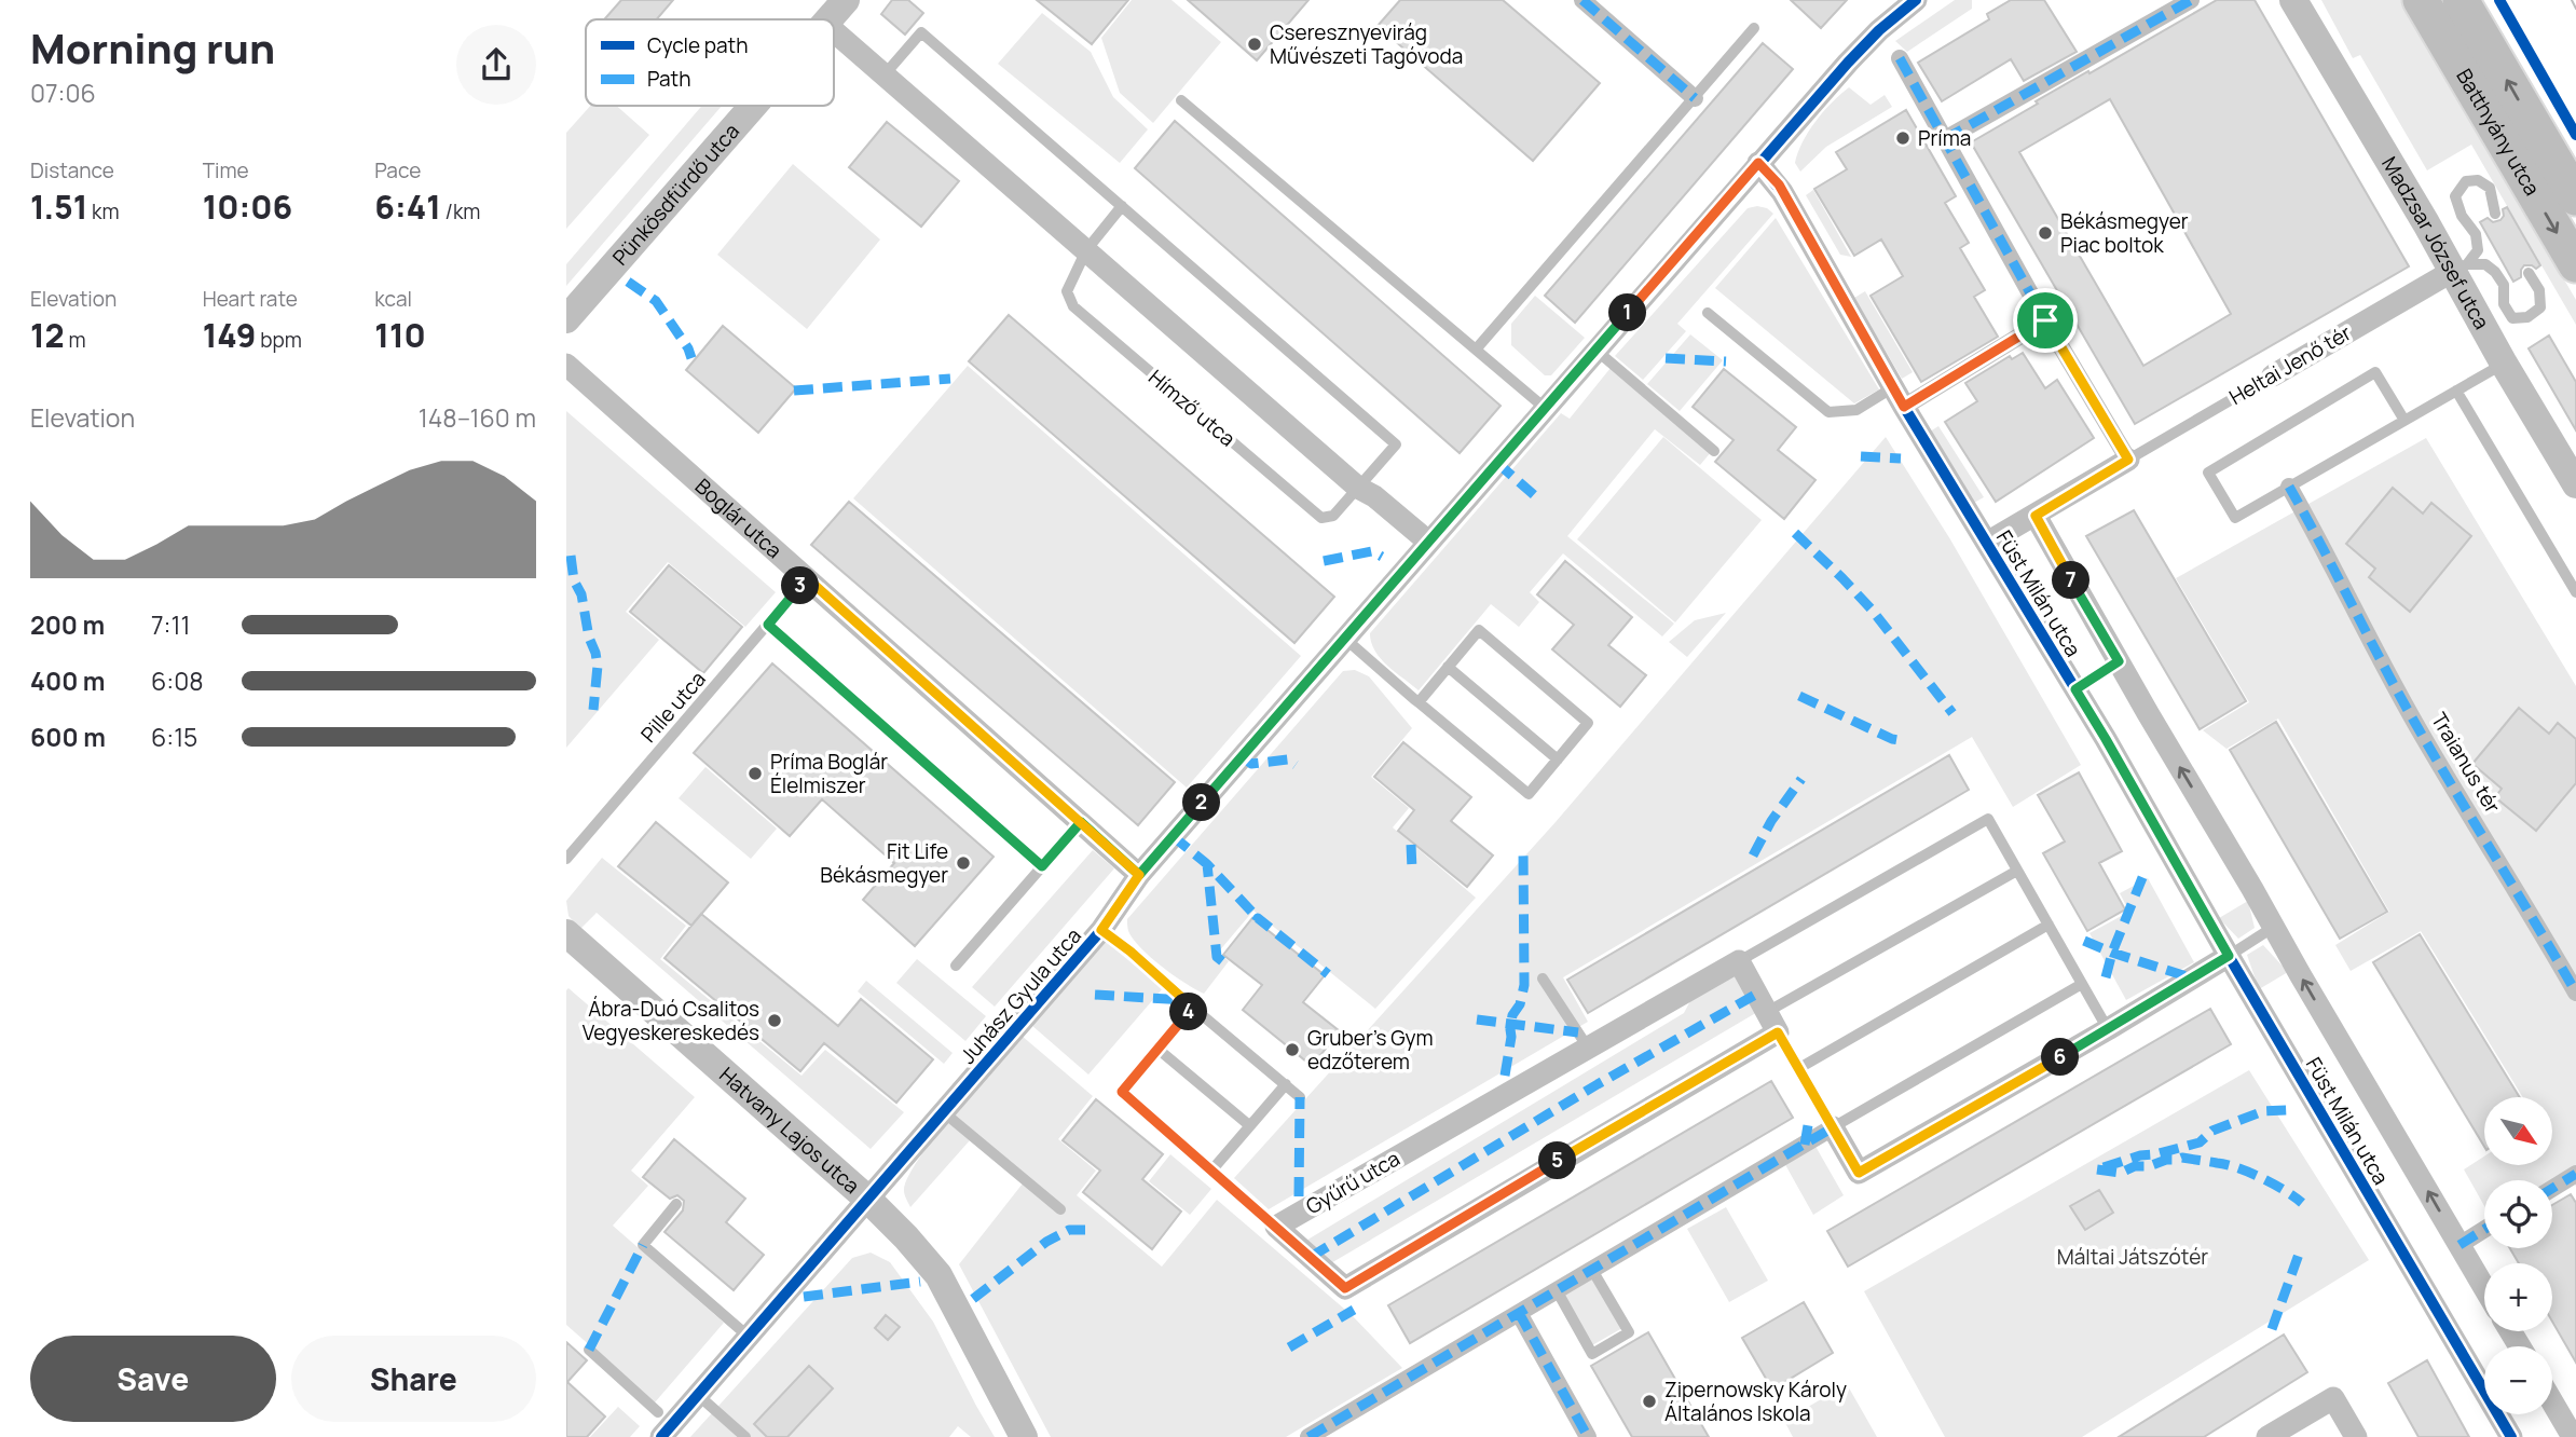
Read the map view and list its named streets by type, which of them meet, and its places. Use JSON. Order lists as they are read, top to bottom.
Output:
{
  "streets": {
    "main road": ["Batthyány utca"],
    "street": [
      "Pünkösdfürdő utca",
      "Madzsar József utca",
      "Heltai Jenő tér",
      "Boglár utca",
      "Füst Milán utca",
      "Traianus tér",
      "Juhász Gyula utca",
      "Hatvany Lajos utca",
      "Gyűrű utca"
    ],
    "lane": ["Hímző utca", "Pille utca"]
  },
  "crossings": [
    ["Madzsar József utca", "Heltai Jenő tér"],
    ["Heltai Jenő tér", "Füst Milán utca"],
    ["Boglár utca", "Pille utca"],
    ["Boglár utca", "Juhász Gyula utca"],
    ["Füst Milán utca", "Juhász Gyula utca"],
    ["Juhász Gyula utca", "Hatvany Lajos utca"]
  ],
  "parks": ["Máltai Játszótér"],
  "places": [
    "Cseresznyevirág Művészeti Tagóvoda",
    "Príma",
    "Békásmegyer Piac boltok",
    "Príma Boglár Élelmiszer",
    "Fit Life Békásmegyer",
    "Ábra-Duó Csalitos Vegyeskereskedés",
    "Gruber's Gym edzőterem",
    "Zipernowsky Károly Általános Iskola"
  ],
  "legend": ["Cycle path", "Path"],
  "north": "bottom right",
  "page": {
    "heading": ["Morning run", "07:06"],
    "stats": [
      ["Distance", "1.51 km"],
      ["Time", "10:06"],
      ["Pace", "6:41 /km"],
      ["Elevation", "12 m"],
      ["Heart rate", "149 bpm"],
      ["kcal", "110"]
    ],
    "pins": [
      "1",
      "7",
      "3",
      "2",
      "4",
      "6",
      "5"
    ],
    "chart": ["Elevation", "148–160 m"],
    "list": [
      {
        "name": "200 m",
        "note": "7:11"
      },
      {
        "name": "400 m",
        "note": "6:08"
      },
      {
        "name": "600 m",
        "note": "6:15"
      }
    ],
    "map_buttons": ["+", "−"],
    "buttons": ["Save", "Share"]
  }
}
